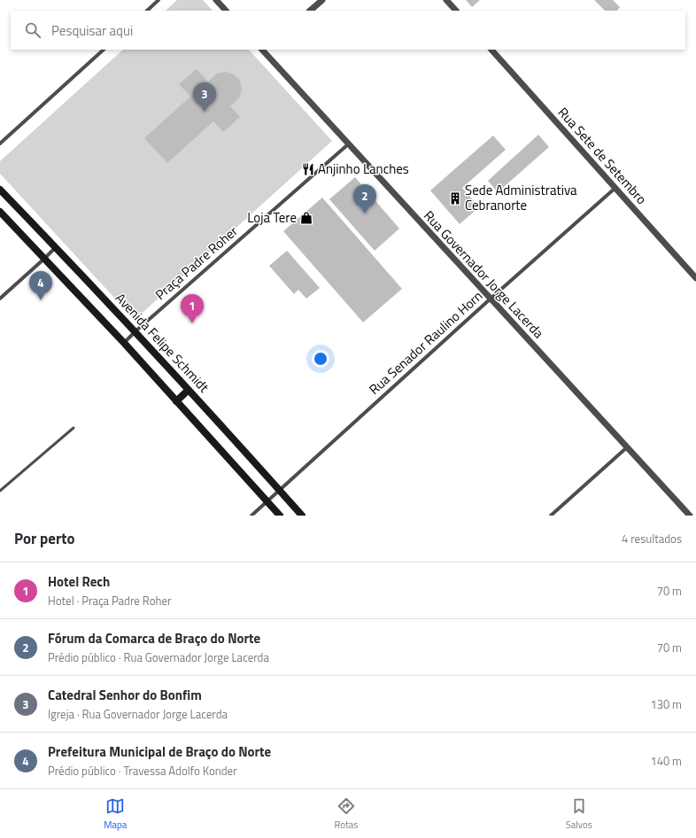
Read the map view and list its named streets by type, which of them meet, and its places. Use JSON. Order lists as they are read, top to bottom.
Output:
{
  "streets": {
    "main road": ["Avenida Felipe Schmidt"],
    "street": [
      "Rua Sete de Setembro",
      "Praça Padre Roher",
      "Rua Governador Jorge Lacerda",
      "Rua Senador Raulino Horn"
    ]
  },
  "crossings": [
    ["Rua Sete de Setembro", "Rua Senador Raulino Horn"],
    ["Praça Padre Roher", "Rua Governador Jorge Lacerda"],
    ["Praça Padre Roher", "Avenida Felipe Schmidt"],
    ["Rua Governador Jorge Lacerda", "Rua Senador Raulino Horn"],
    ["Avenida Felipe Schmidt", "Rua Senador Raulino Horn"]
  ],
  "places": {
    "restaurant": ["Anjinho Lanches"],
    "building": ["Sede Administrativa Cebranorte"],
    "shop": ["Loja Tere"]
  },
  "page": {
    "search": "Pesquisar aqui",
    "pins": [
      "3",
      "2",
      "4",
      "1"
    ],
    "heading": ["Por perto", "4 resultados"],
    "list": [
      {
        "mark": "1",
        "name": "Hotel Rech",
        "note": "Hotel · Praça Padre Roher",
        "value": "70 m"
      },
      {
        "mark": "2",
        "name": "Fórum da Comarca de Braço do Norte",
        "note": "Prédio público · Rua Governador Jorge Lacerda",
        "value": "70 m"
      },
      {
        "mark": "3",
        "name": "Catedral Senhor do Bonfim",
        "note": "Igreja · Rua Governador Jorge Lacerda",
        "value": "130 m"
      },
      {
        "mark": "4",
        "name": "Prefeitura Municipal de Braço do Norte",
        "note": "Prédio público · Travessa Adolfo Konder",
        "value": "140 m"
      }
    ],
    "nav": ["Mapa", "Rotas", "Salvos"]
  }
}
